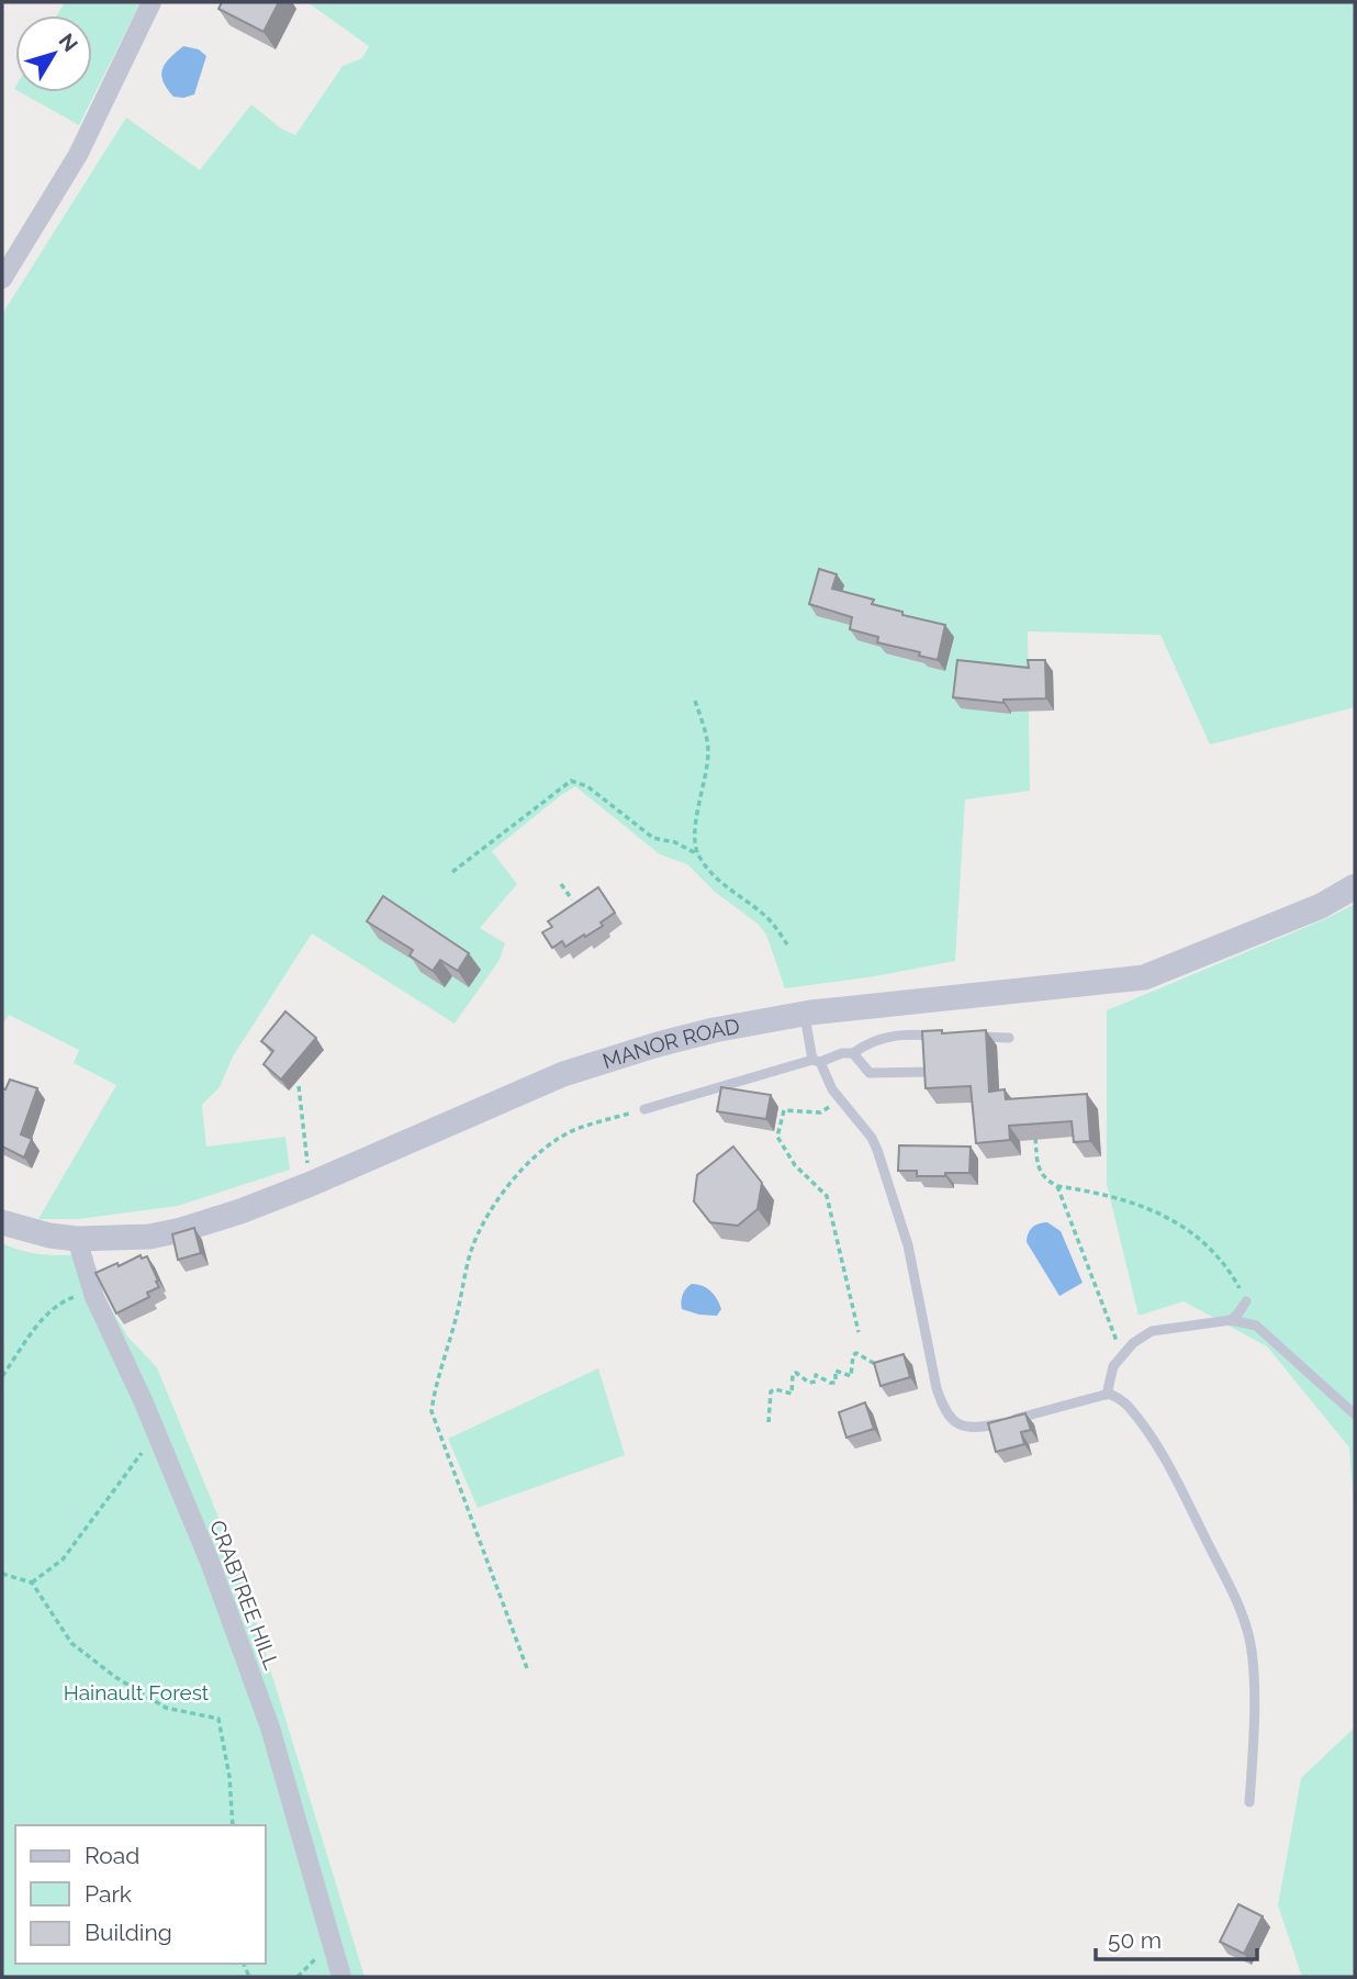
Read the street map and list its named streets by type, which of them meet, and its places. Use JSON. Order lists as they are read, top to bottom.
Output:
{
  "streets": {
    "street": ["MANOR ROAD", "CRABTREE HILL"]
  },
  "crossings": [
    ["MANOR ROAD", "CRABTREE HILL"]
  ],
  "parks": ["Hainault Forest"],
  "legend": ["Road", "Park", "Building"],
  "scale_bar": "50 m",
  "north": "top right"
}
